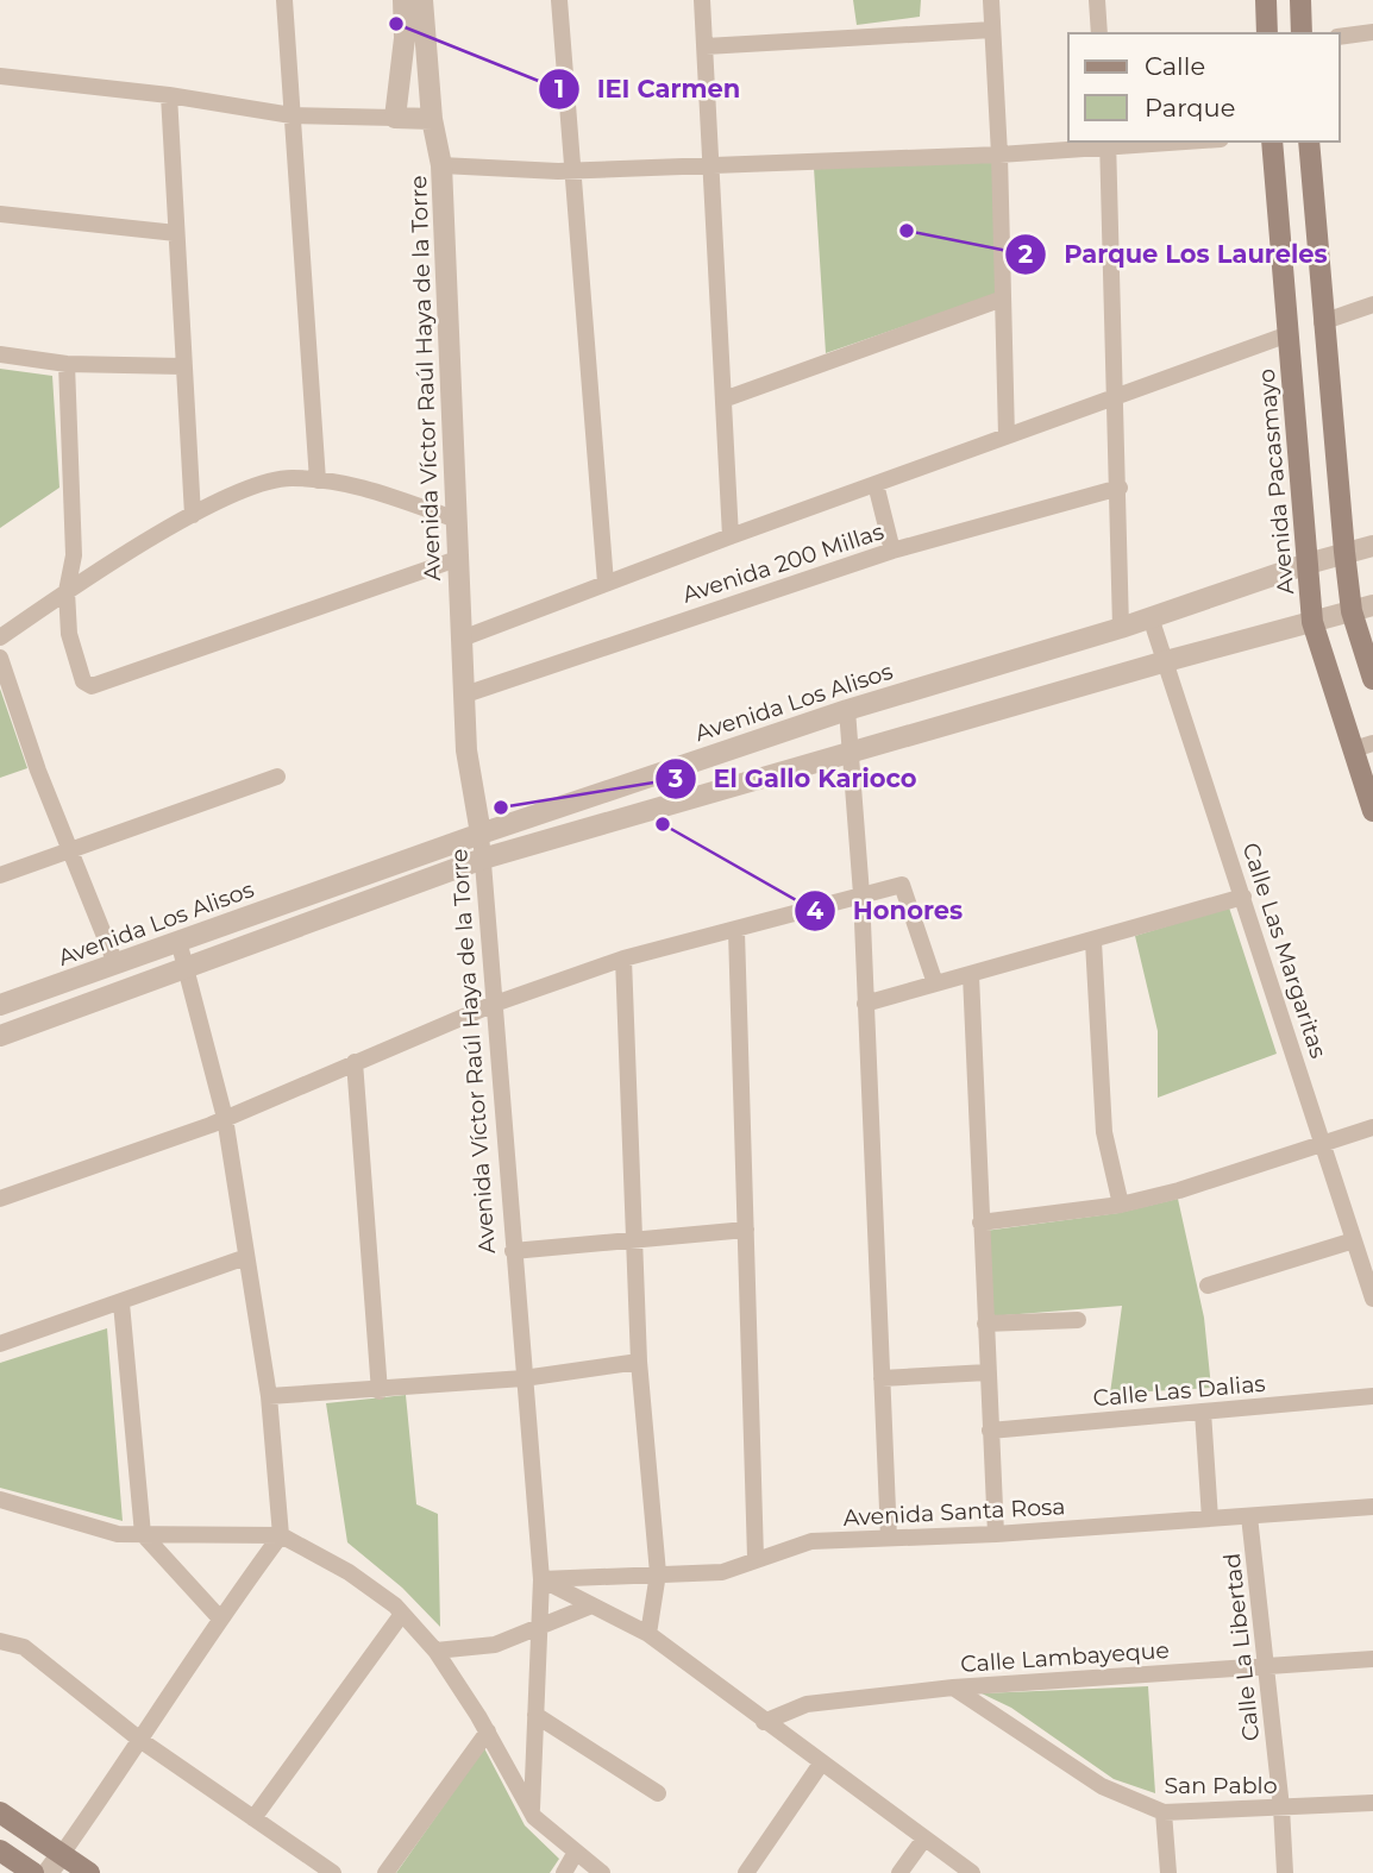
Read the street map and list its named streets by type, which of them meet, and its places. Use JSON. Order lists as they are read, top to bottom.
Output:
{
  "streets": {
    "main road": ["Avenida Pacasmayo"],
    "street": [
      "Avenida Víctor Raúl Haya de la Torre",
      "Avenida 200 Millas",
      "Avenida Los Alisos",
      "Calle Las Margaritas",
      "Calle Las Dalias",
      "Avenida Santa Rosa",
      "Calle La Libertad",
      "Calle Lambayeque",
      "San Pablo"
    ]
  },
  "crossings": [
    ["Avenida Víctor Raúl Haya de la Torre", "Avenida 200 Millas"],
    ["Avenida Víctor Raúl Haya de la Torre", "Avenida Los Alisos"],
    ["Avenida Víctor Raúl Haya de la Torre", "Avenida Santa Rosa"],
    ["Avenida Pacasmayo", "Avenida Los Alisos"],
    ["Avenida Los Alisos", "Calle Las Margaritas"],
    ["Avenida Santa Rosa", "Calle La Libertad"],
    ["Calle La Libertad", "Calle Lambayeque"],
    ["Calle La Libertad", "San Pablo"],
    ["Calle Lambayeque", "San Pablo"]
  ],
  "places": [
    "IEI Carmen",
    "Parque Los Laureles",
    "El Gallo Karioco",
    "Honores"
  ],
  "legend": ["Calle", "Parque"]
}
